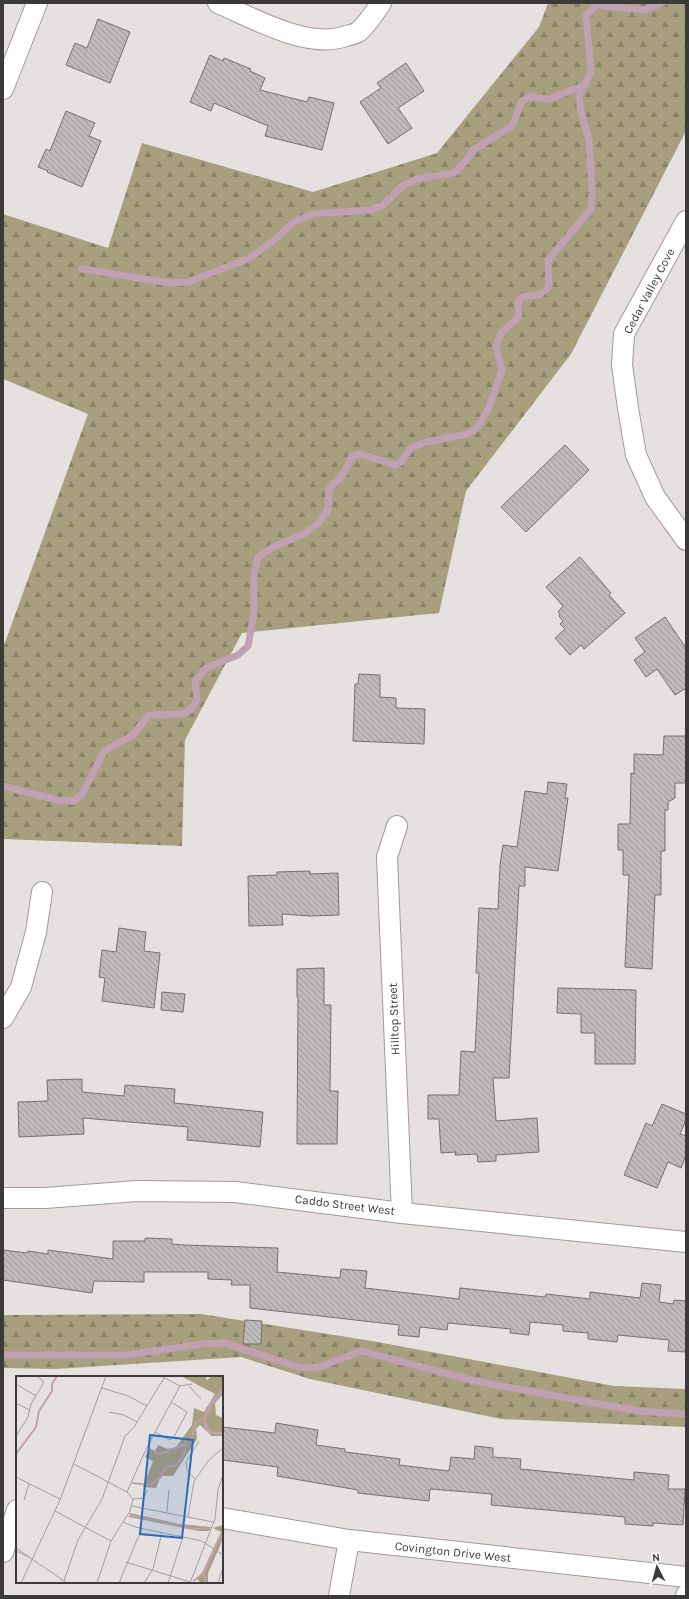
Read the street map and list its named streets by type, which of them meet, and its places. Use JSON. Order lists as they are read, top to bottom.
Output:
{
  "streets": {
    "street": [
      "Cedar Valley Cove",
      "Hilltop Street",
      "Caddo Street West",
      "Covington Drive West"
    ]
  },
  "crossings": [
    ["Hilltop Street", "Caddo Street West"]
  ],
  "north": "top"
}
